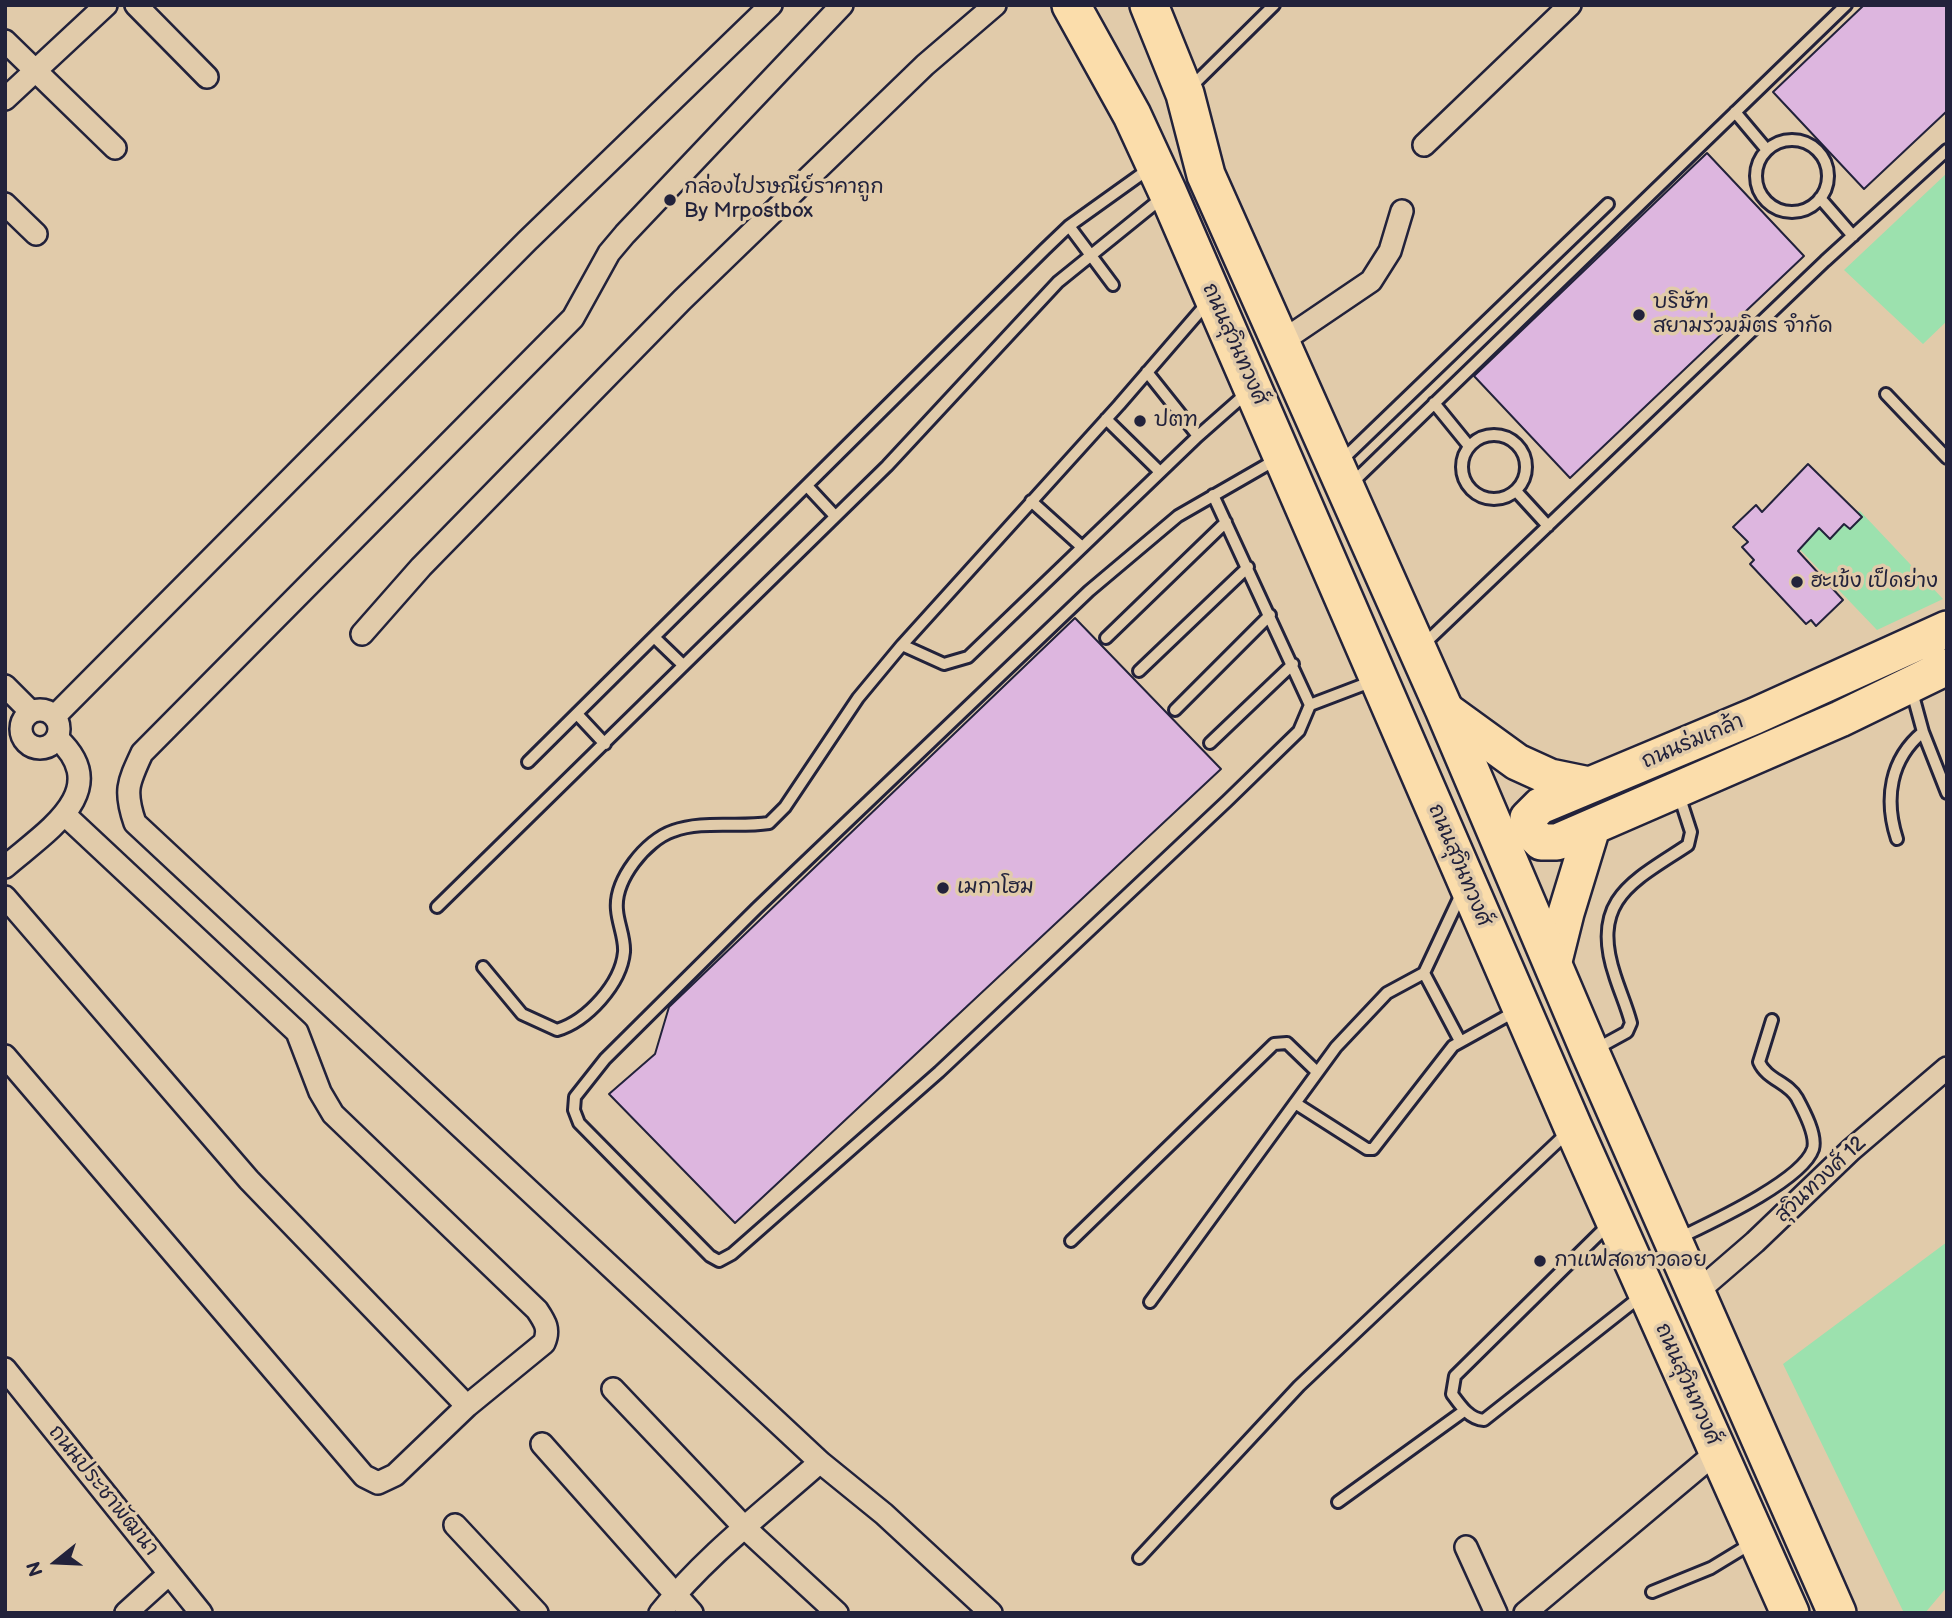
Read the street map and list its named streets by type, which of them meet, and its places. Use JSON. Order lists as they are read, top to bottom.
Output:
{
  "streets": {
    "highway": ["ถนนสุวินทวงศ์"],
    "main road": ["ถนนร่มเกล้า"],
    "street": ["สุวินทวงศ์ 12", "ถนนประชาพัฒนา"]
  },
  "crossings": [
    ["ถนนสุวินทวงศ์", "สุวินทวงศ์ 12"]
  ],
  "places": [
    "กล่องไปรษณีย์ราคาถูก By Mrpostbox",
    "บริษัท สยามร่วมมิตร จำกัด",
    "ปตท",
    "ฮะเข้ง เป็ดย่าง",
    "เมกาโฮม",
    "กาแฟสดชาวดอย"
  ],
  "north": "left"
}
